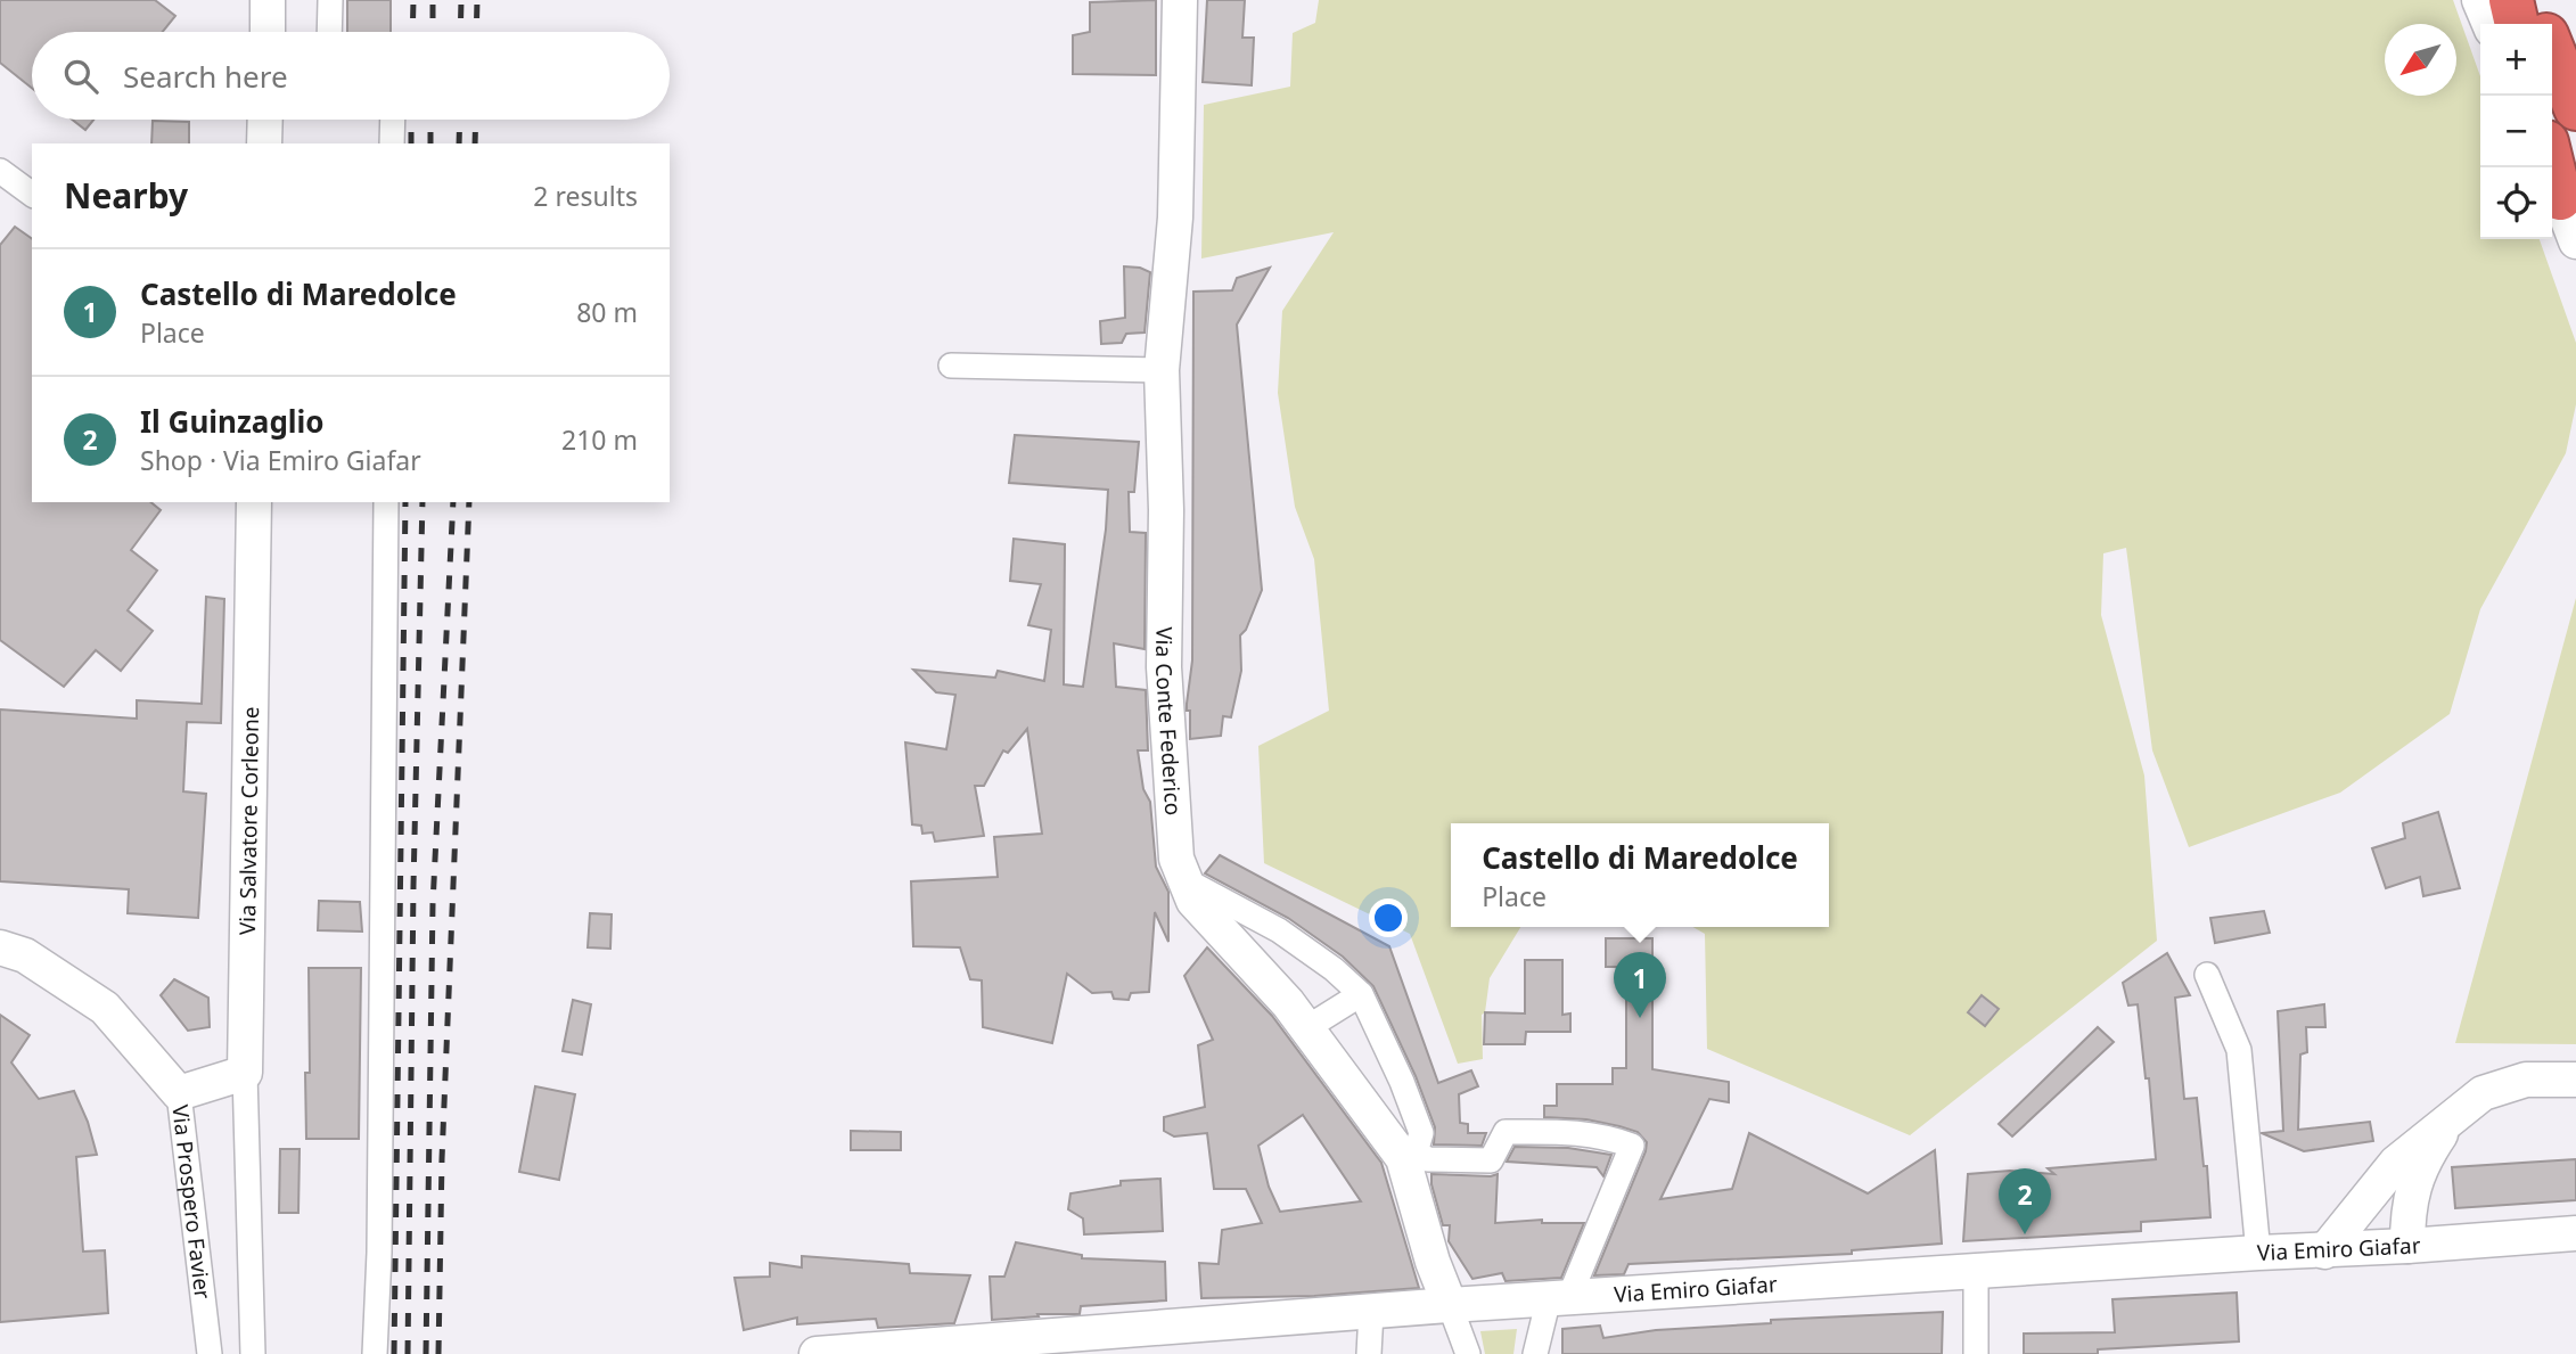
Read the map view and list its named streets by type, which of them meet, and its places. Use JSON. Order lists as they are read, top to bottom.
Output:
{
  "streets": {
    "street": [
      "Via Conte Federico",
      "Via Salvatore Corleone",
      "Via Prospero Favier",
      "Via Emiro Giafar"
    ]
  },
  "crossings": [
    ["Via Conte Federico", "Via Emiro Giafar"]
  ],
  "north": "bottom left",
  "page": {
    "map_buttons": ["+", "−"],
    "search": "Search here",
    "heading": ["Nearby", "2 results"],
    "list": [
      {
        "mark": "1",
        "name": "Castello di Maredolce",
        "note": "Place",
        "value": "80 m"
      },
      {
        "mark": "2",
        "name": "Il Guinzaglio",
        "note": "Shop · Via Emiro Giafar",
        "value": "210 m"
      }
    ],
    "popup": ["Castello di Maredolce", "Place"],
    "pins": ["1", "2"]
  }
}
